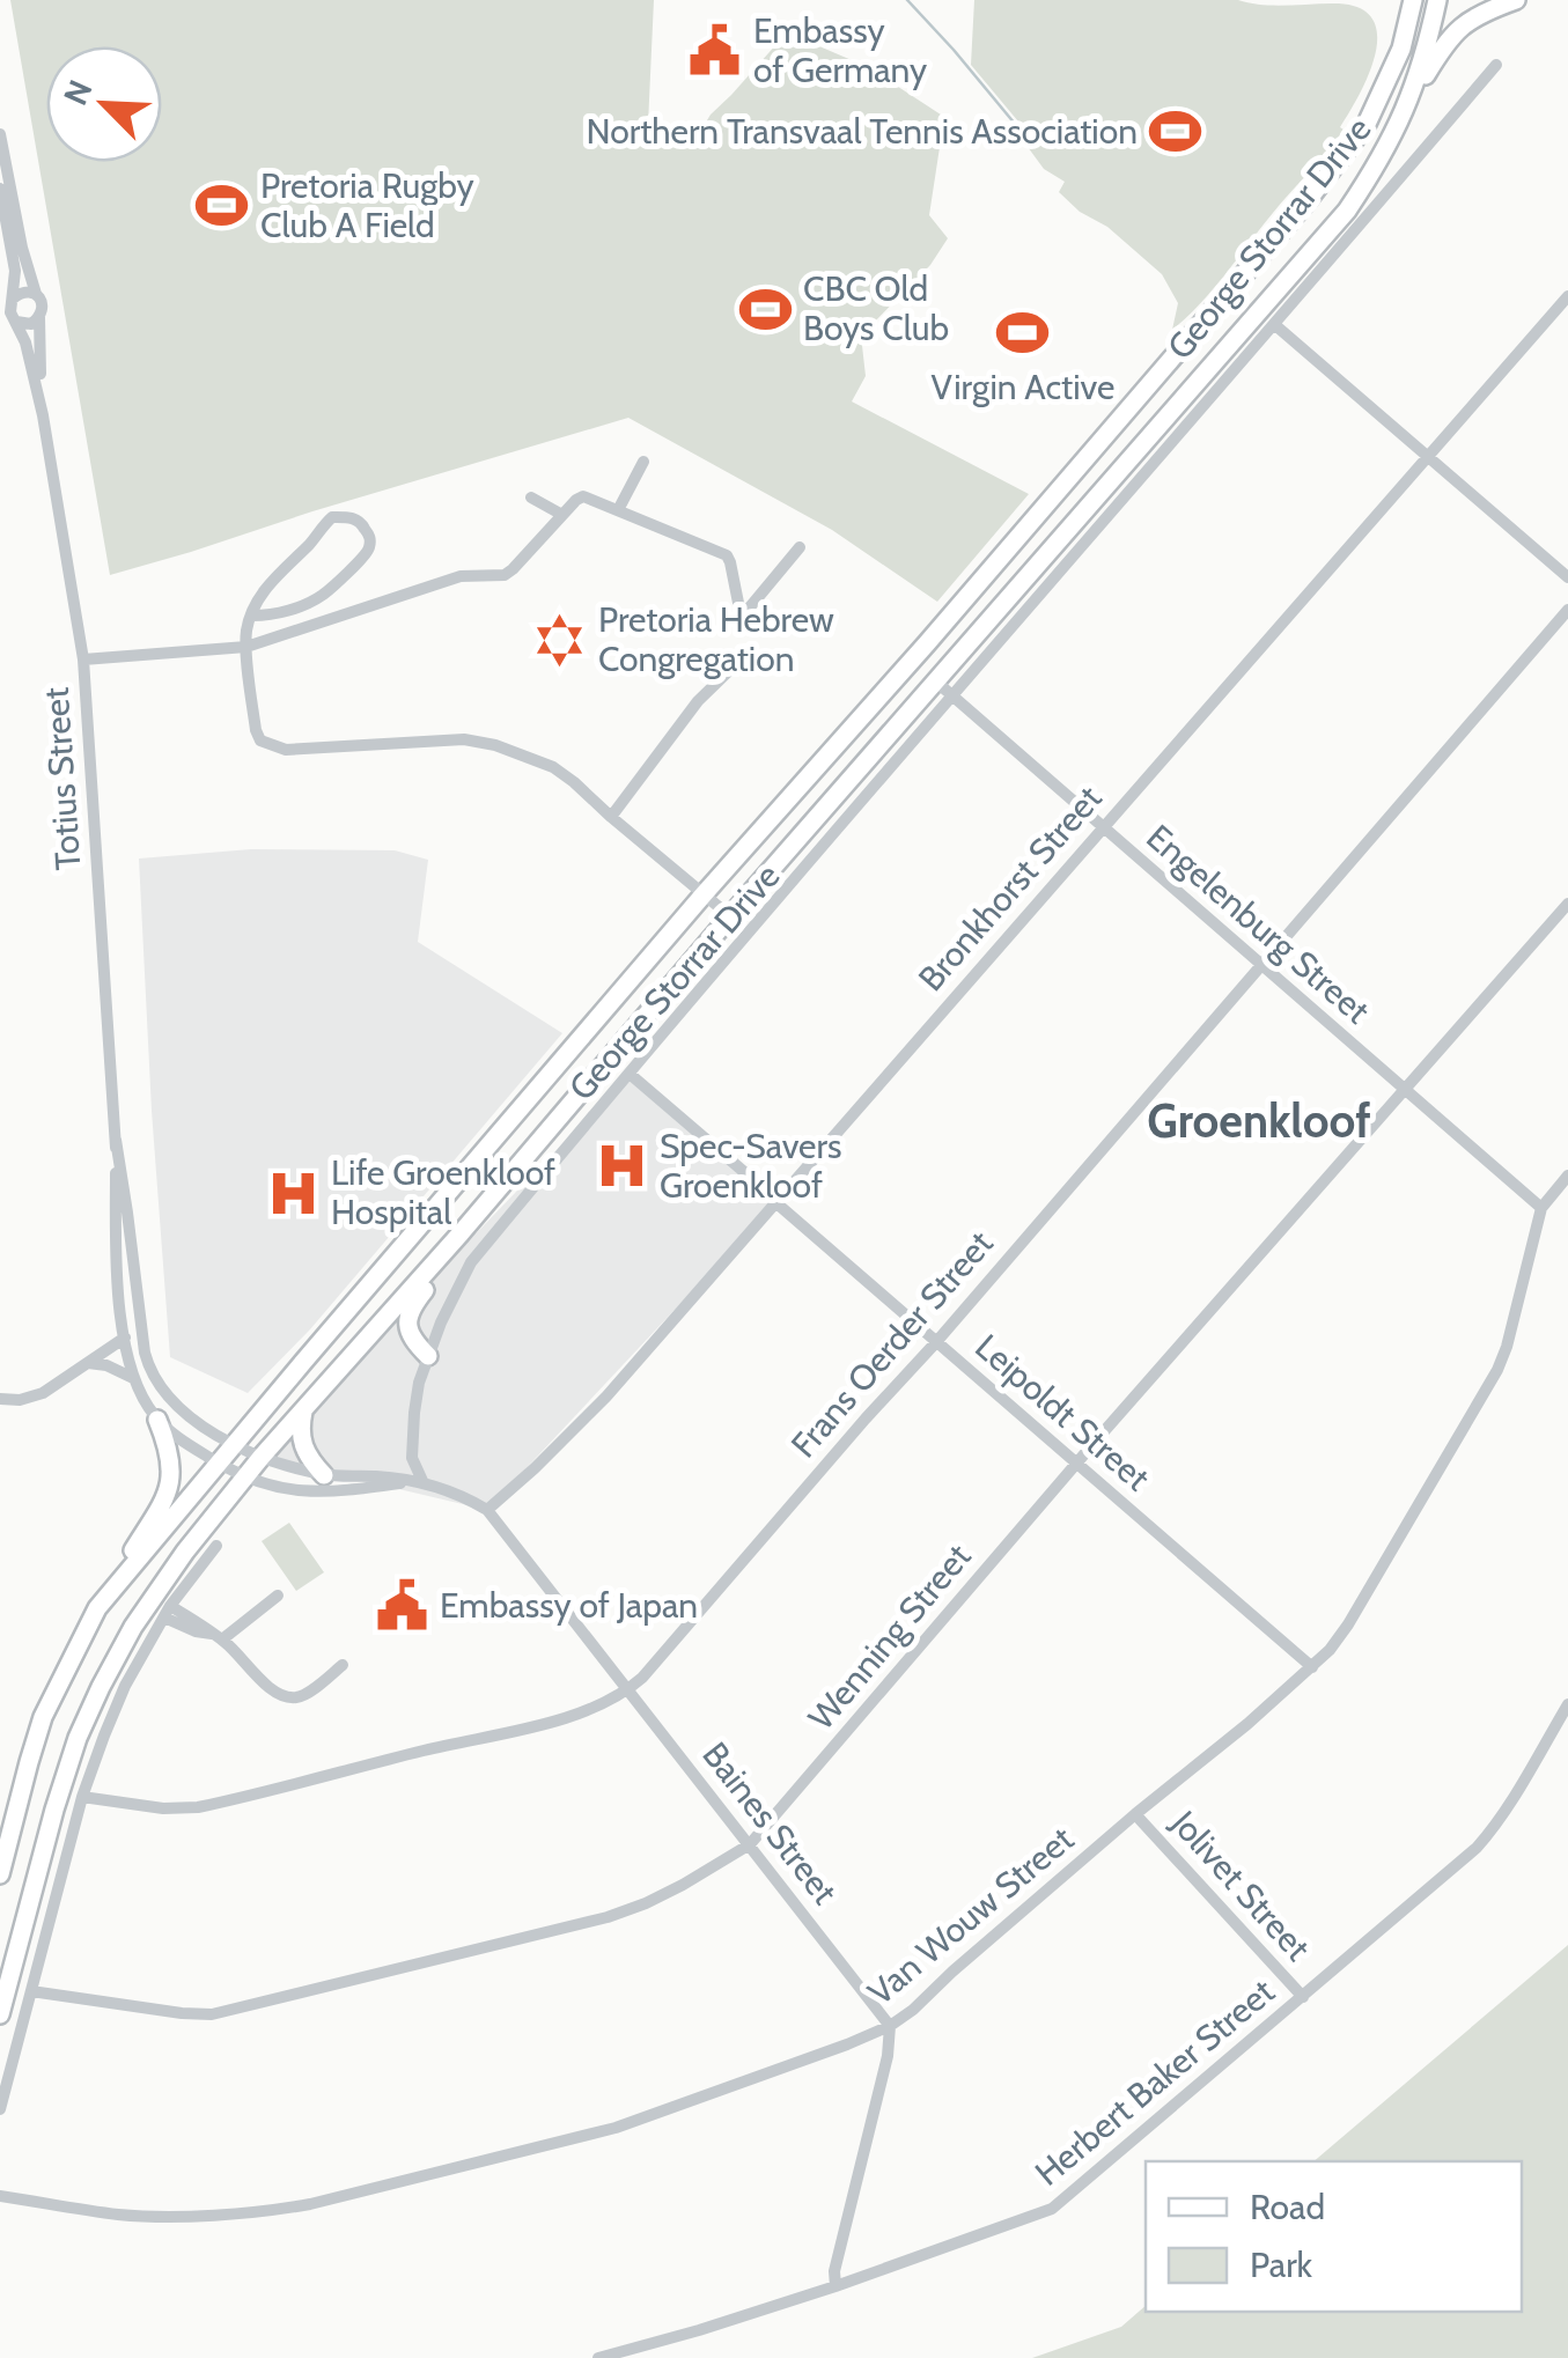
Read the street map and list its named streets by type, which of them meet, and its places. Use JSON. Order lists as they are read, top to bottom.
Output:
{
  "streets": {
    "main road": ["George Storrar Drive"],
    "street": [
      "Totius Street",
      "Bronkhorst Street",
      "Engelenburg Street",
      "Frans Oerder Street",
      "Leipoldt Street",
      "Wenning Street",
      "Baines Street",
      "Jolivet Street",
      "Van Wouw Street",
      "Herbert Baker Street"
    ]
  },
  "crossings": [
    ["George Storrar Drive", "Totius Street"],
    ["George Storrar Drive", "Engelenburg Street"],
    ["George Storrar Drive", "Baines Street"],
    ["Totius Street", "Baines Street"],
    ["Bronkhorst Street", "Engelenburg Street"],
    ["Bronkhorst Street", "Leipoldt Street"],
    ["Bronkhorst Street", "Baines Street"],
    ["Engelenburg Street", "Frans Oerder Street"],
    ["Engelenburg Street", "Wenning Street"],
    ["Engelenburg Street", "Van Wouw Street"],
    ["Frans Oerder Street", "Leipoldt Street"],
    ["Frans Oerder Street", "Baines Street"],
    ["Leipoldt Street", "Wenning Street"],
    ["Leipoldt Street", "Van Wouw Street"],
    ["Wenning Street", "Baines Street"],
    ["Baines Street", "Van Wouw Street"],
    ["Jolivet Street", "Van Wouw Street"],
    ["Jolivet Street", "Herbert Baker Street"]
  ],
  "districts": ["Groenkloof"],
  "places": {
    "public building": ["Embassy of Germany", "Embassy of Japan"],
    "sports": [
      "Northern Transvaal Tennis Association",
      "Pretoria Rugby Club A Field",
      "CBC Old Boys Club",
      "Virgin Active"
    ],
    "synagogue": ["Pretoria Hebrew Congregation"],
    "hospital": ["Spec-Savers Groenkloof", "Life Groenkloof Hospital"]
  },
  "legend": ["Road", "Park"],
  "north": "top left"
}
